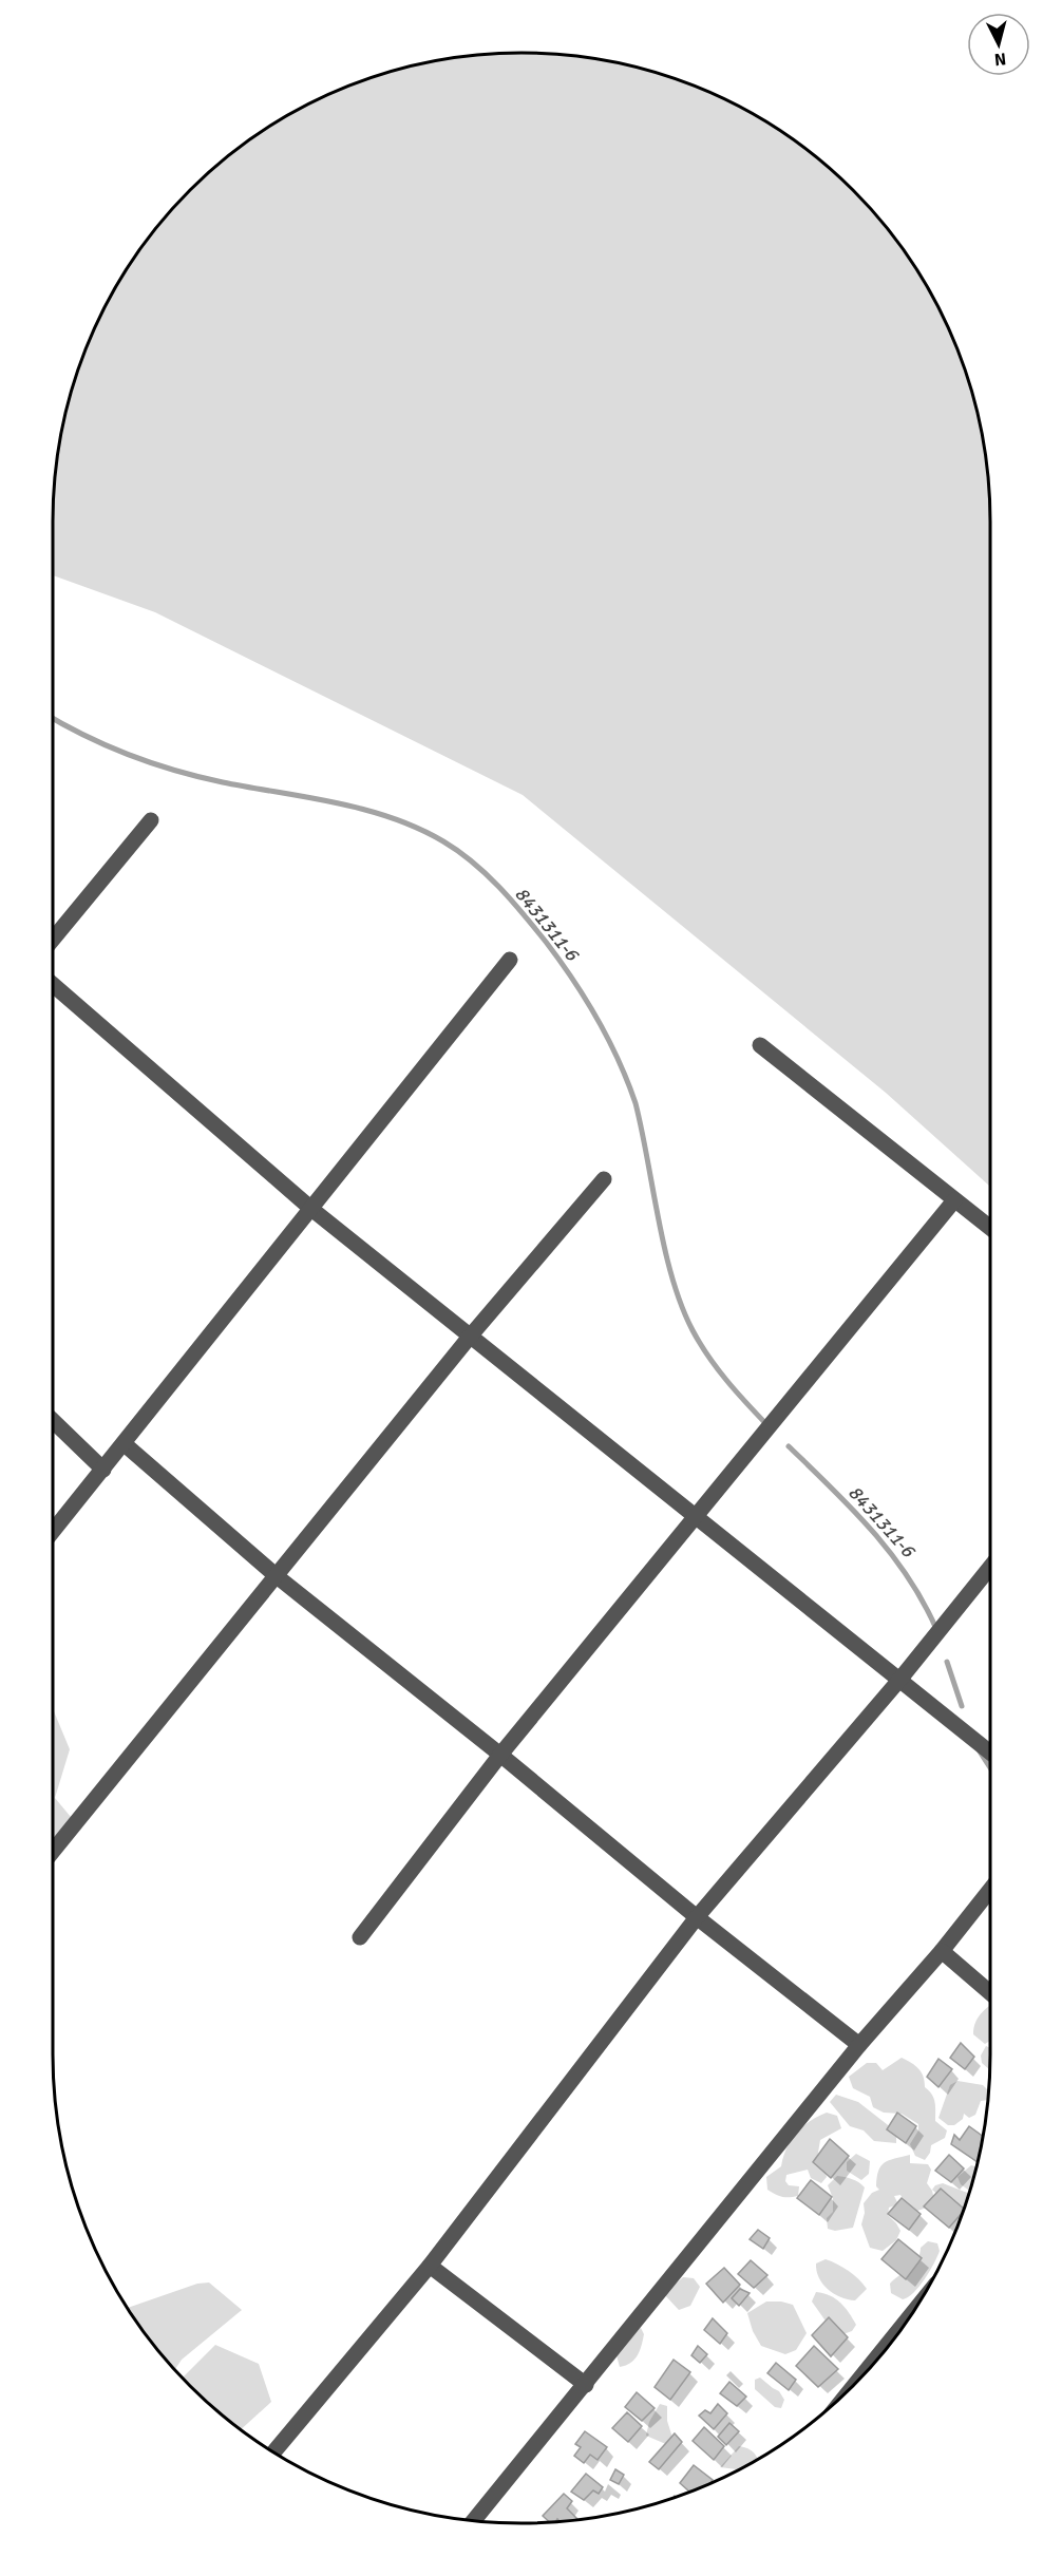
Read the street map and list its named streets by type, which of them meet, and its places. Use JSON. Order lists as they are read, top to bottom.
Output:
{
  "water": ["8431311-6"],
  "north": "bottom"
}
